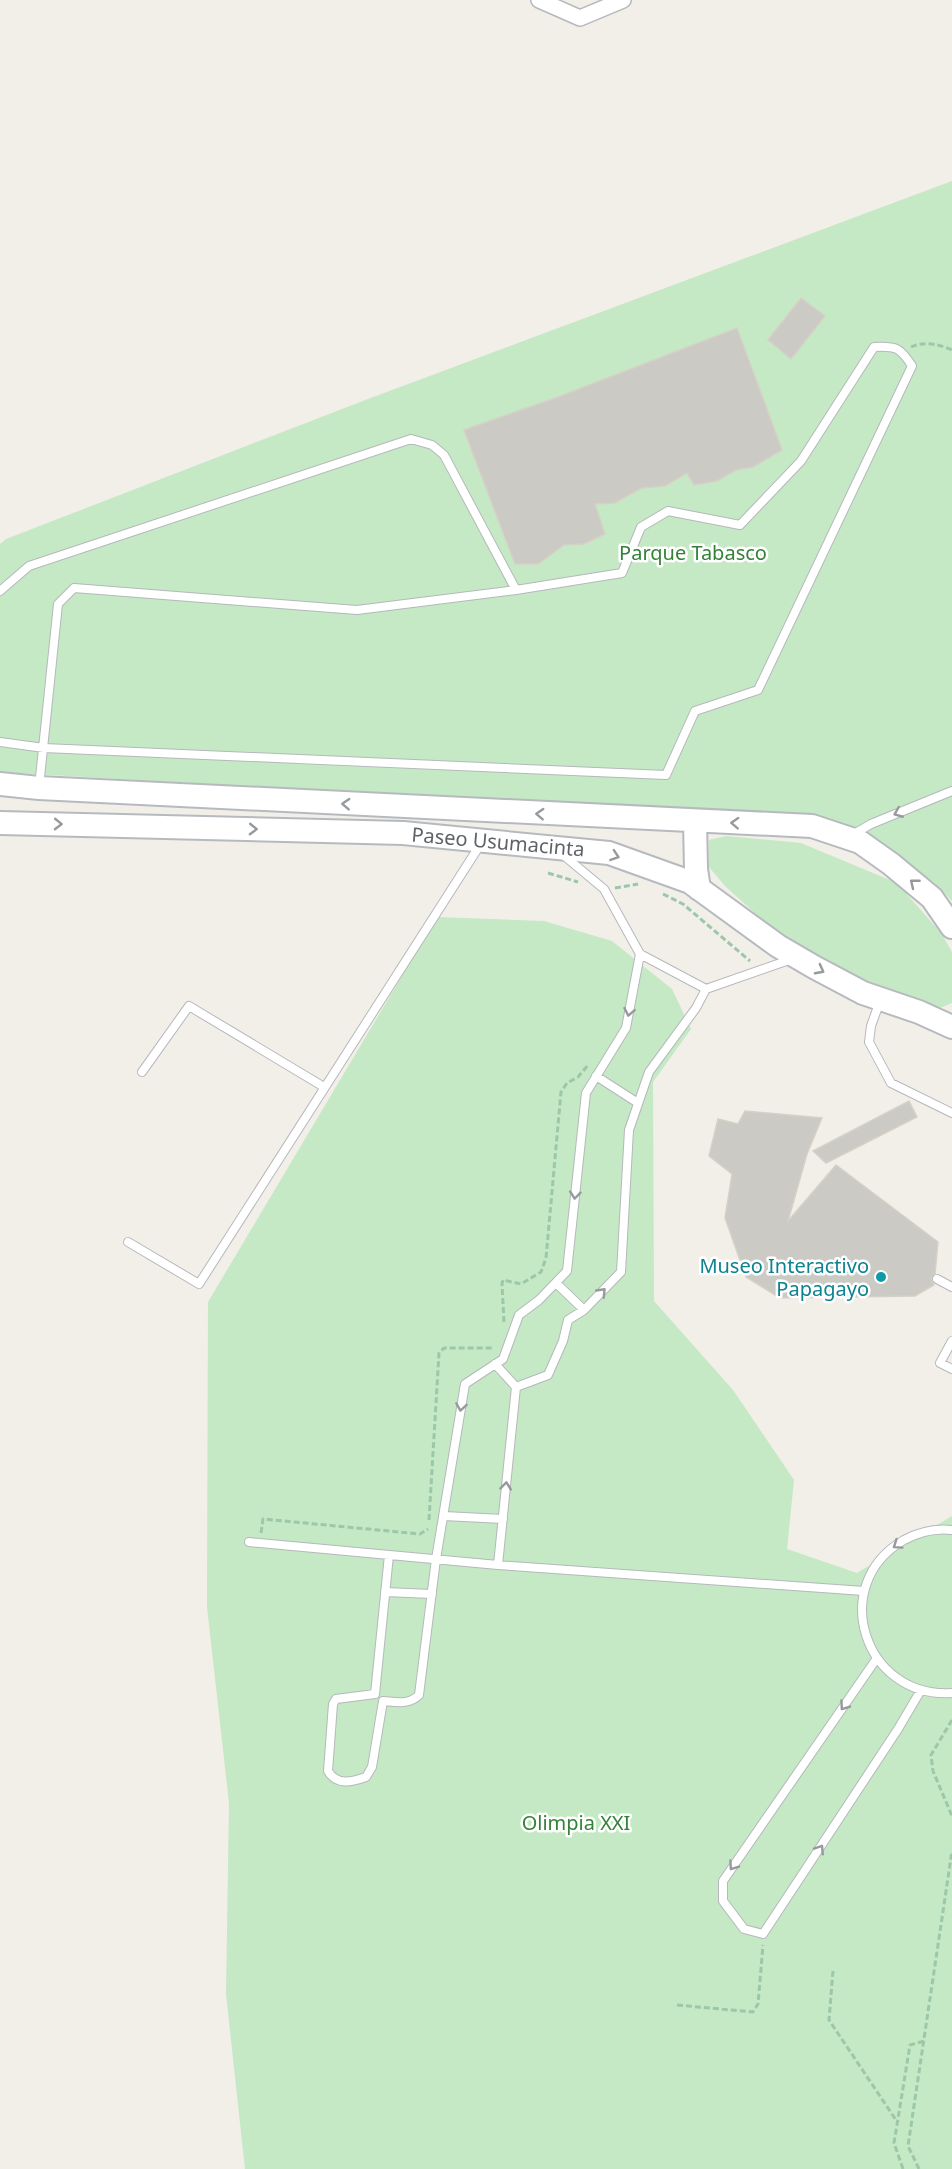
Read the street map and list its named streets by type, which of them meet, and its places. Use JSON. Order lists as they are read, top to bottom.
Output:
{
  "streets": {
    "main road": ["Paseo Usumacinta"]
  },
  "parks": ["Parque Tabasco", "Olimpia XXI"],
  "places": ["Museo Interactivo Papagayo"]
}
